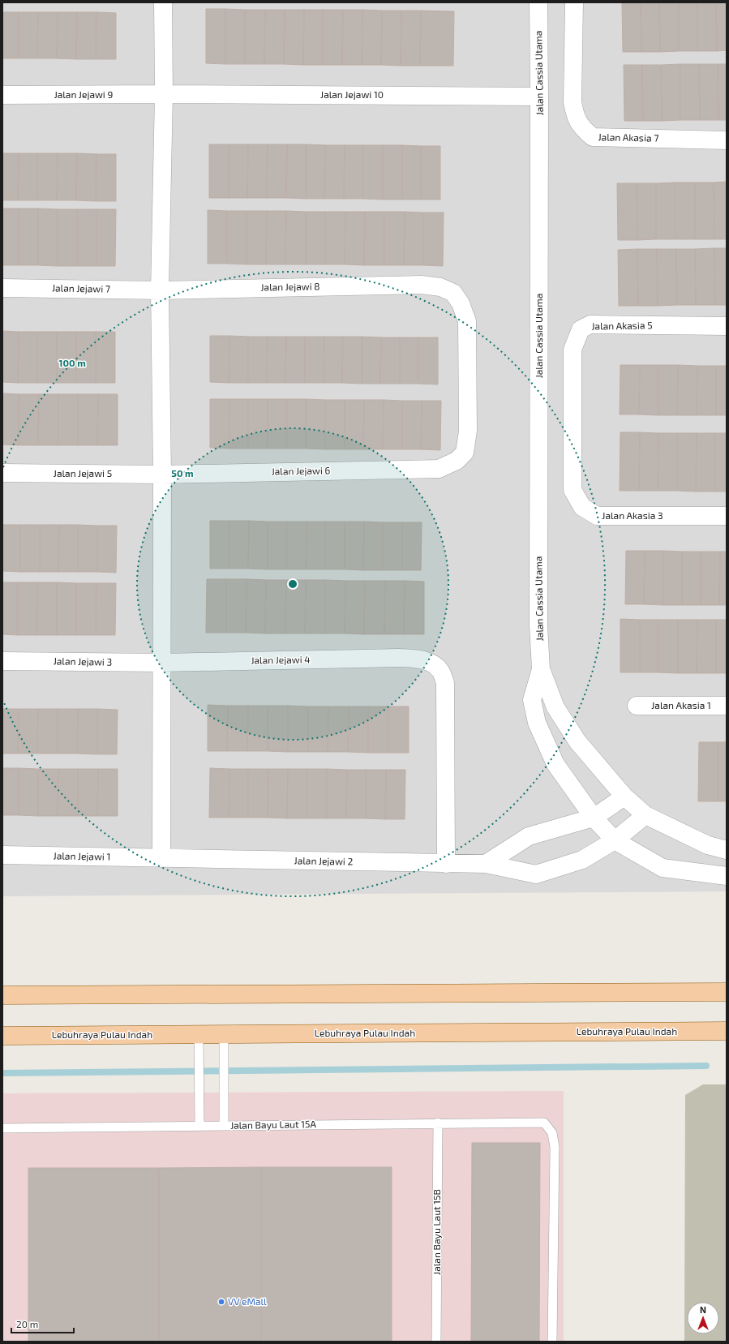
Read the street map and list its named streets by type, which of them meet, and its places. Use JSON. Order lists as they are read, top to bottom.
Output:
{
  "streets": {
    "main road": ["Lebuhraya Pulau Indah"],
    "street": [
      "Jalan Cassia Utama",
      "Jalan Jejawi 9",
      "Jalan Jejawi 10",
      "Jalan Akasia 7",
      "Jalan Jejawi 8",
      "Jalan Jejawi 7",
      "Jalan Akasia 5",
      "Jalan Jejawi 6",
      "Jalan Jejawi 5",
      "Jalan Akasia 3",
      "Jalan Jejawi 4",
      "Jalan Jejawi 3",
      "Jalan Akasia 1",
      "Jalan Jejawi 1",
      "Jalan Jejawi 2"
    ],
    "lane": ["Jalan Bayu Laut 15A", "Jalan Bayu Laut 15B"]
  },
  "crossings": [
    ["Jalan Cassia Utama", "Jalan Jejawi 10"],
    ["Jalan Cassia Utama", "Jalan Jejawi 2"],
    ["Jalan Jejawi 9", "Jalan Jejawi 10"],
    ["Jalan Jejawi 8", "Jalan Jejawi 7"],
    ["Jalan Jejawi 8", "Jalan Jejawi 6"],
    ["Jalan Akasia 5", "Jalan Akasia 3"],
    ["Jalan Jejawi 6", "Jalan Jejawi 5"],
    ["Jalan Jejawi 4", "Jalan Jejawi 3"],
    ["Jalan Jejawi 4", "Jalan Jejawi 2"],
    ["Jalan Jejawi 1", "Jalan Jejawi 2"],
    ["Jalan Bayu Laut 15A", "Jalan Bayu Laut 15B"]
  ],
  "places": ["VV eMall"],
  "scale_bar": "20 m",
  "north": "top",
  "rings": ["100 m", "50 m"]
}
